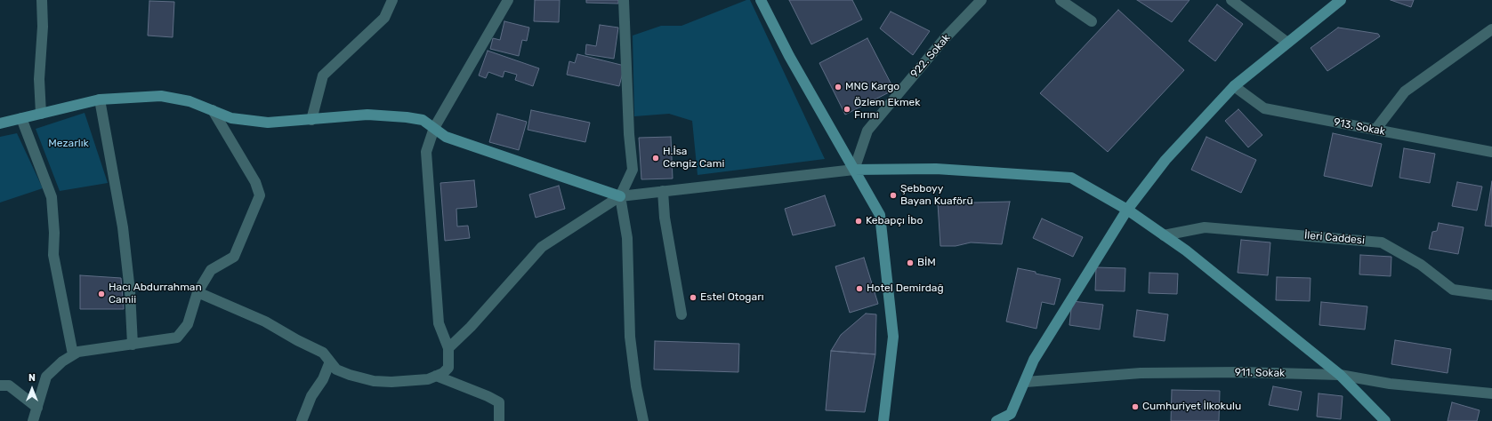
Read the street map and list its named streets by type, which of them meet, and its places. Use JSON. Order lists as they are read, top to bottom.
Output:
{
  "streets": {
    "street": [
      "922. Sokak",
      "913. Sokak",
      "İleri Caddesi",
      "911. Sokak"
    ]
  },
  "parks": ["Mezarlık"],
  "places": [
    "MNG Kargo",
    "Özlem Ekmek Fırını",
    "H.İsa Cengiz Cami",
    "Şebboyy Bayan Kuaförü",
    "Kebapçı İbo",
    "BİM",
    "Hotel Demirdağ",
    "Hacı Abdurrahman Camii",
    "Estel Otogarı",
    "Cumhuriyet İlkokulu"
  ],
  "north": "top"
}
